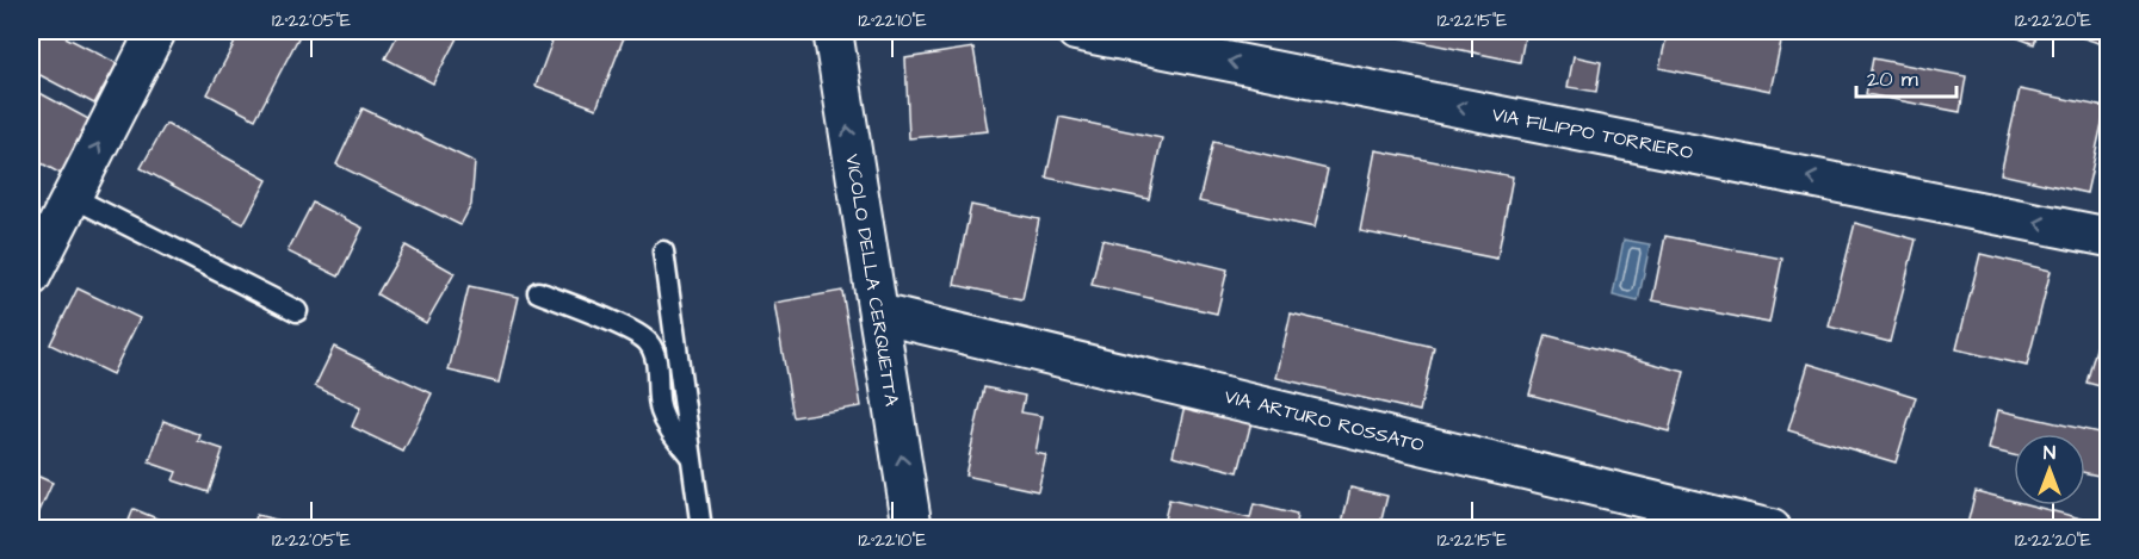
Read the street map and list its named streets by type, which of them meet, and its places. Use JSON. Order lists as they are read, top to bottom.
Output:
{
  "streets": {
    "street": ["VIA FILIPPO TORRIERO", "VICOLO DELLA CERQUETTA", "VIA ARTURO ROSSATO"]
  },
  "crossings": [
    ["VICOLO DELLA CERQUETTA", "VIA ARTURO ROSSATO"]
  ],
  "one_way": ["VIA FILIPPO TORRIERO", "VICOLO DELLA CERQUETTA"],
  "scale_bar": "20 m",
  "north": "top",
  "coordinates": [
    "12°22'05\"E",
    "12°22'10\"E",
    "12°22'15\"E",
    "12°22'20\"E"
  ]
}
